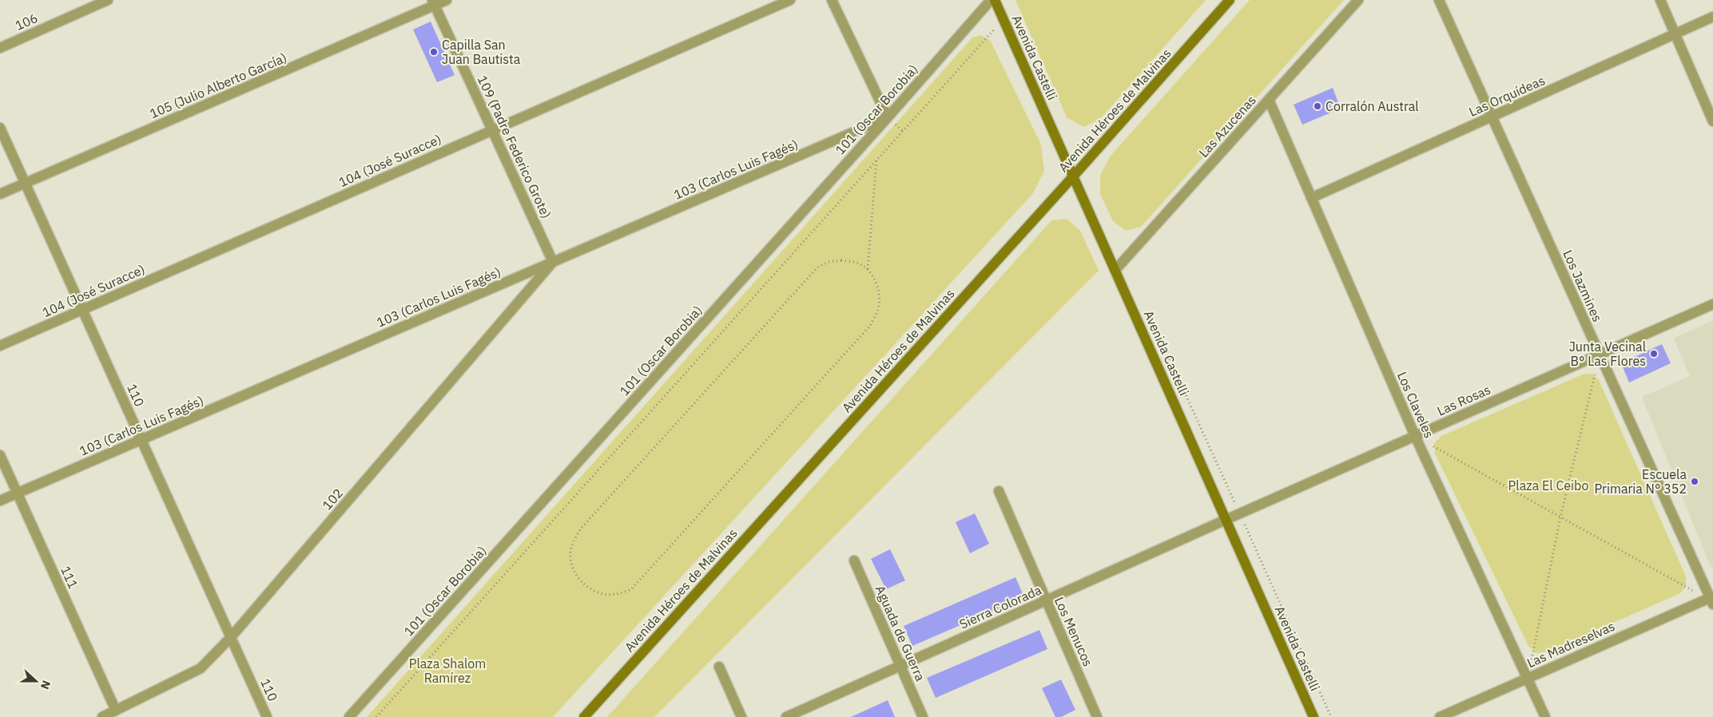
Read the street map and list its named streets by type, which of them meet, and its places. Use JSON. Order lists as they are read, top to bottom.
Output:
{
  "streets": {
    "main road": ["Avenida Castelli", "Avenida Héroes de Malvinas"],
    "street": [
      "106",
      "105 (Julio Alberto García)",
      "Las Orquídeas",
      "101 (Oscar Borobia)",
      "Las Azucenas",
      "109 (Padre Federico Grote)",
      "104 (José Suracce)",
      "103 (Carlos Luis Fagés)",
      "Los Jazmines",
      "110",
      "Las Rosas",
      "Los Claveles",
      "102",
      "111",
      "Sierra Colorada",
      "Los Menucos",
      "Aguada de Guerra",
      "Las Madreselvas"
    ]
  },
  "crossings": [
    ["Avenida Castelli", "Avenida Héroes de Malvinas"],
    ["Avenida Castelli", "Las Azucenas"],
    ["Avenida Castelli", "Las Rosas"],
    ["Avenida Castelli", "Sierra Colorada"],
    ["105 (Julio Alberto García)", "109 (Padre Federico Grote)"],
    ["105 (Julio Alberto García)", "110"],
    ["Las Orquídeas", "Los Jazmines"],
    ["Las Orquídeas", "Los Claveles"],
    ["101 (Oscar Borobia)", "103 (Carlos Luis Fagés)"],
    ["Las Azucenas", "Los Claveles"],
    ["109 (Padre Federico Grote)", "104 (José Suracce)"],
    ["109 (Padre Federico Grote)", "103 (Carlos Luis Fagés)"],
    ["109 (Padre Federico Grote)", "102"],
    ["104 (José Suracce)", "110"],
    ["103 (Carlos Luis Fagés)", "110"],
    ["103 (Carlos Luis Fagés)", "102"],
    ["103 (Carlos Luis Fagés)", "111"],
    ["Los Jazmines", "Las Rosas"],
    ["Los Jazmines", "Las Madreselvas"],
    ["110", "102"],
    ["Las Rosas", "Los Claveles"],
    ["Las Rosas", "Sierra Colorada"],
    ["Los Claveles", "Las Madreselvas"],
    ["102", "111"],
    ["Sierra Colorada", "Los Menucos"],
    ["Sierra Colorada", "Aguada de Guerra"]
  ],
  "parks": ["Plaza El Ceibo", "Plaza Shalom Ramírez"],
  "places": [
    "Capilla San Juan Bautista",
    "Corralón Austral",
    "Junta Vecinal B° Las Flores",
    "Escuela Primaria N° 352"
  ],
  "north": "right"
}
